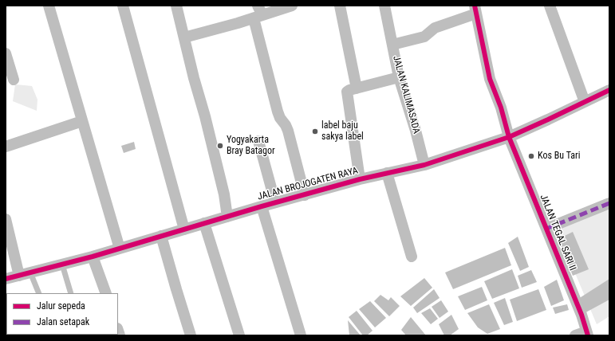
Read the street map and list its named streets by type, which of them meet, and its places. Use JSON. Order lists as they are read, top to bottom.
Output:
{
  "streets": {
    "street": ["JALAN KALIMASADA", "JALAN BROJOGATEN RAYA", "JALAN TEGAL SARI II"]
  },
  "crossings": [
    ["JALAN KALIMASADA", "JALAN BROJOGATEN RAYA"],
    ["JALAN BROJOGATEN RAYA", "JALAN TEGAL SARI II"]
  ],
  "places": ["label baju sakya label", "Yogyakarta Bray Batagor", "Kos Bu Tari"],
  "legend": ["Jalur sepeda", "Jalan setapak"]
}
